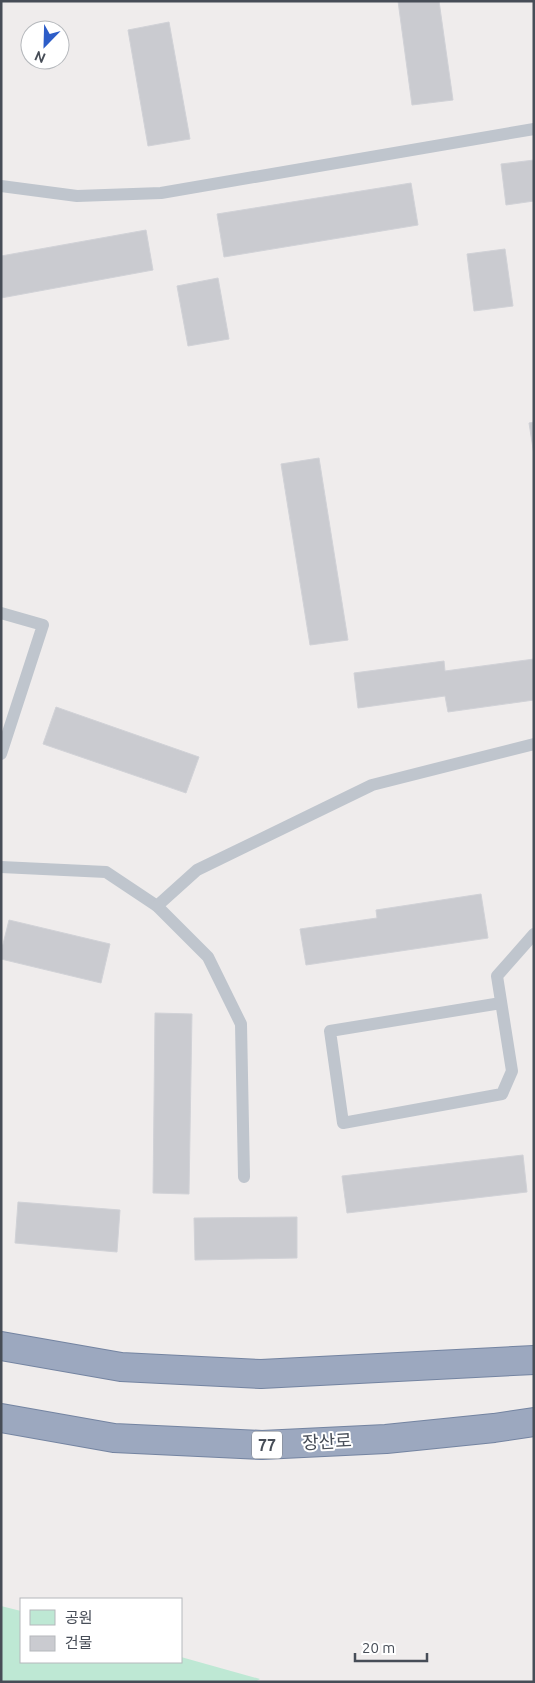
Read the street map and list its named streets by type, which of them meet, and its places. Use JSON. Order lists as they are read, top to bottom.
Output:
{
  "streets": {
    "highway": ["장산로", "77"]
  },
  "legend": ["공원", "건물"],
  "scale_bar": "20 m",
  "north": "bottom left"
}
